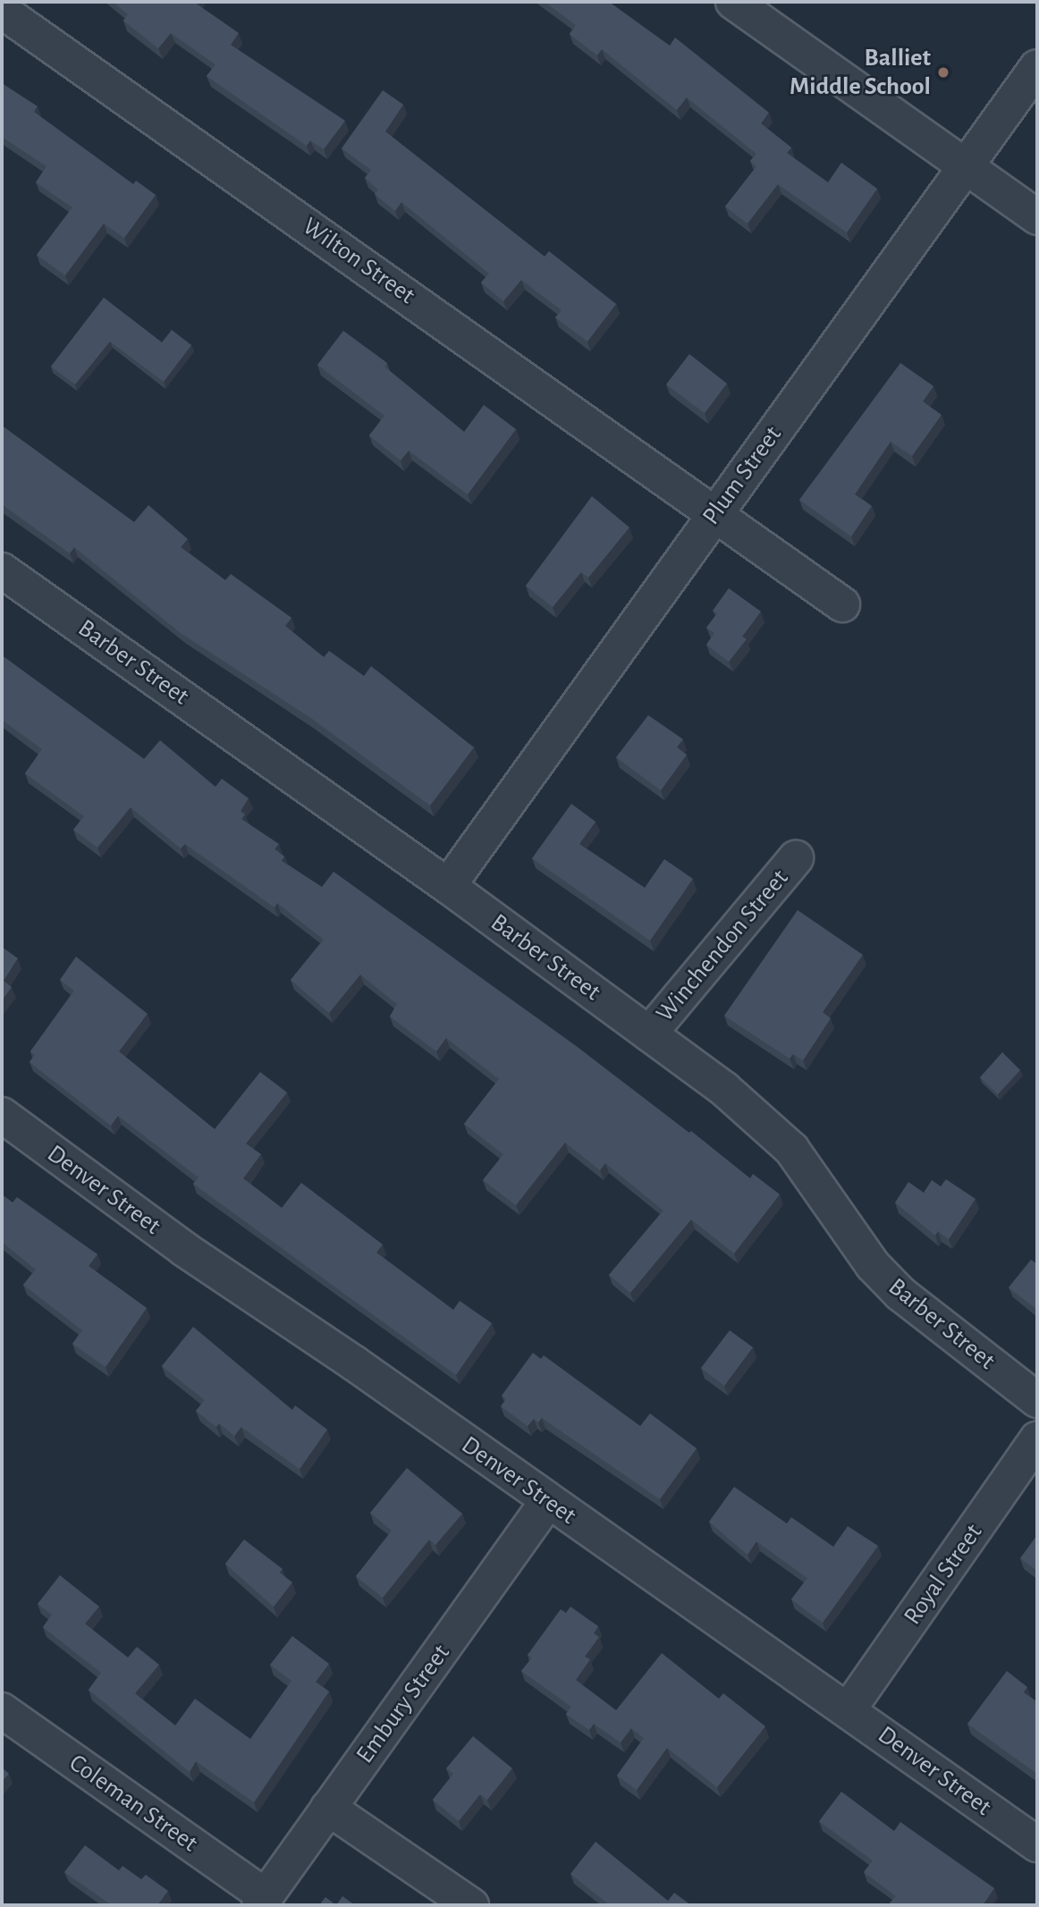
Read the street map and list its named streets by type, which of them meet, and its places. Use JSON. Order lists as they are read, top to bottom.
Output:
{
  "streets": {
    "street": [
      "Wilton Street",
      "Plum Street",
      "Barber Street",
      "Winchendon Street",
      "Denver Street",
      "Royal Street",
      "Embury Street",
      "Coleman Street"
    ]
  },
  "crossings": [
    ["Wilton Street", "Plum Street"],
    ["Plum Street", "Barber Street"],
    ["Barber Street", "Winchendon Street"],
    ["Denver Street", "Royal Street"],
    ["Denver Street", "Embury Street"],
    ["Embury Street", "Coleman Street"]
  ],
  "places": ["Balliet Middle School"]
}
